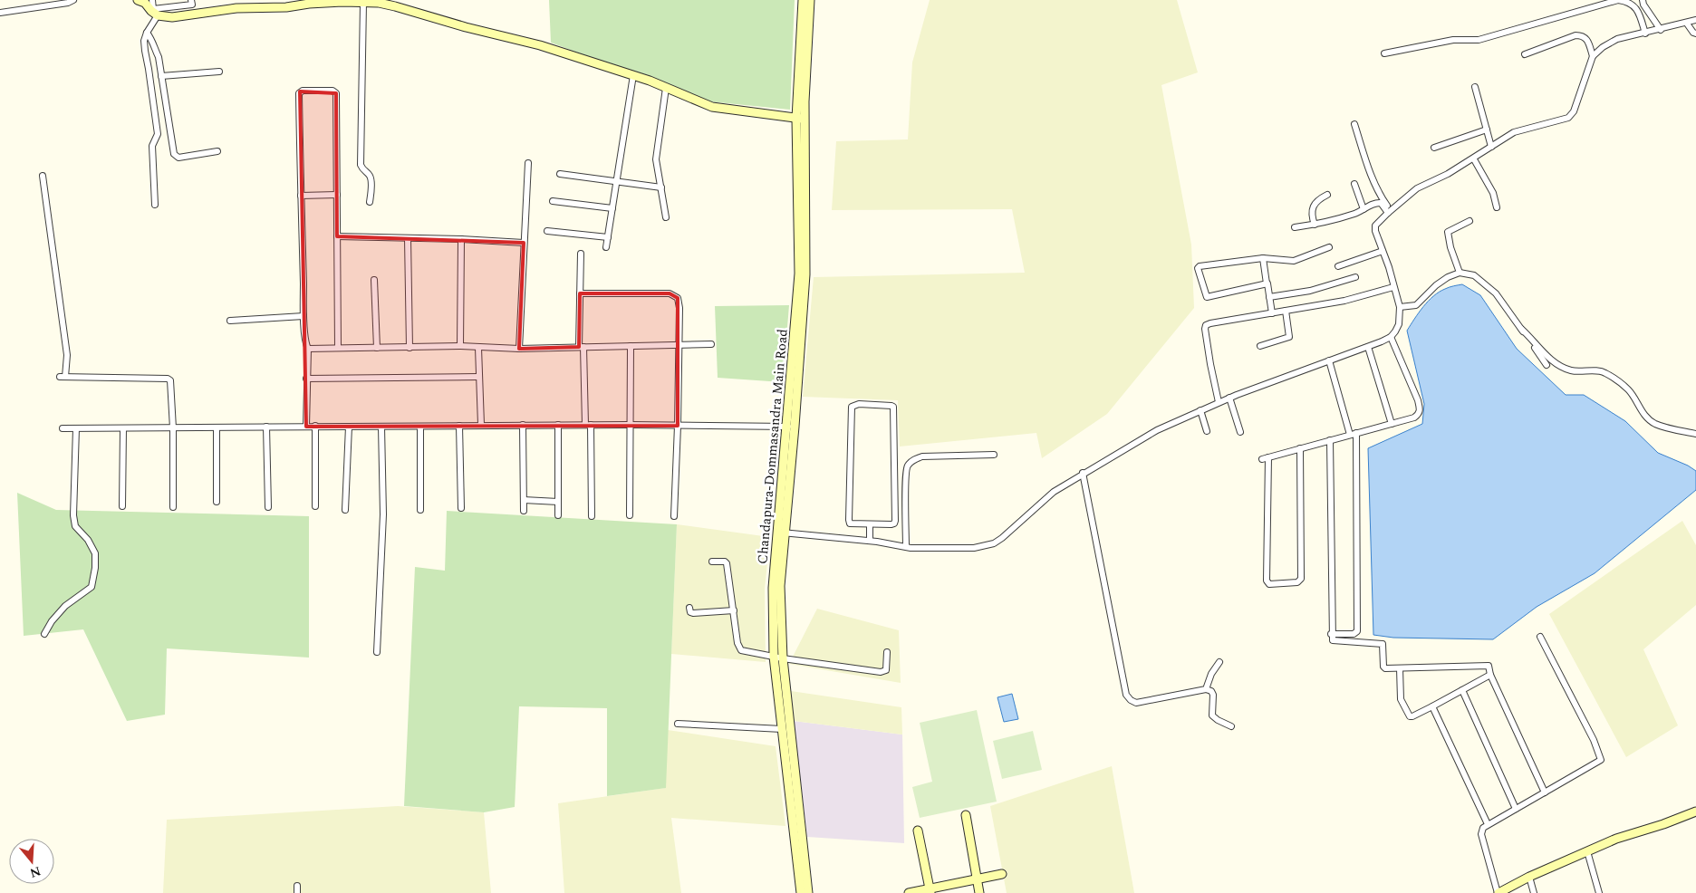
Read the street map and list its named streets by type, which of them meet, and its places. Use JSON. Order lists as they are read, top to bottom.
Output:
{
  "streets": {
    "main road": ["Chandapura-Dommasandra Main Road"]
  },
  "north": "bottom"
}
